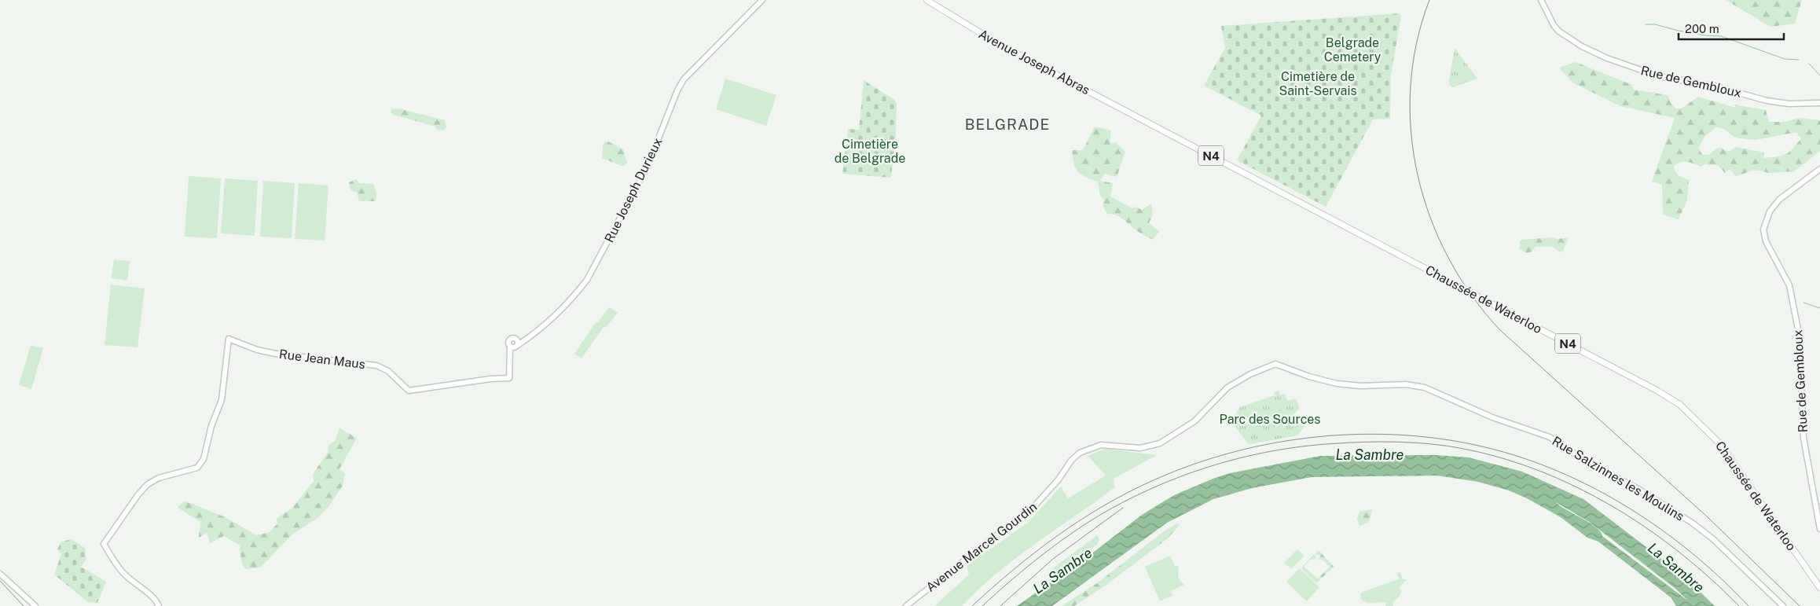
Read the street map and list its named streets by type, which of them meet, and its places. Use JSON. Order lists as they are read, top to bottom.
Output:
{
  "streets": {
    "main road": ["Avenue Joseph Abras", "N4", "Chaussée de Waterloo"],
    "street": [
      "Rue de Gembloux",
      "Rue Joseph Durieux",
      "Rue Jean Maus",
      "Rue Salzinnes les Moulins",
      "Avenue Marcel Gourdin"
    ]
  },
  "crossings": [
    ["Avenue Joseph Abras", "Chaussée de Waterloo"],
    ["Rue Joseph Durieux", "Rue Jean Maus"],
    ["Rue Salzinnes les Moulins", "Avenue Marcel Gourdin"]
  ],
  "districts": ["BELGRADE"],
  "water": ["La Sambre"],
  "parks": [
    "Belgrade Cemetery",
    "Cimetière de Saint-Servais",
    "Cimetière de Belgrade",
    "Parc des Sources"
  ],
  "scale_bar": "200 m"
}
